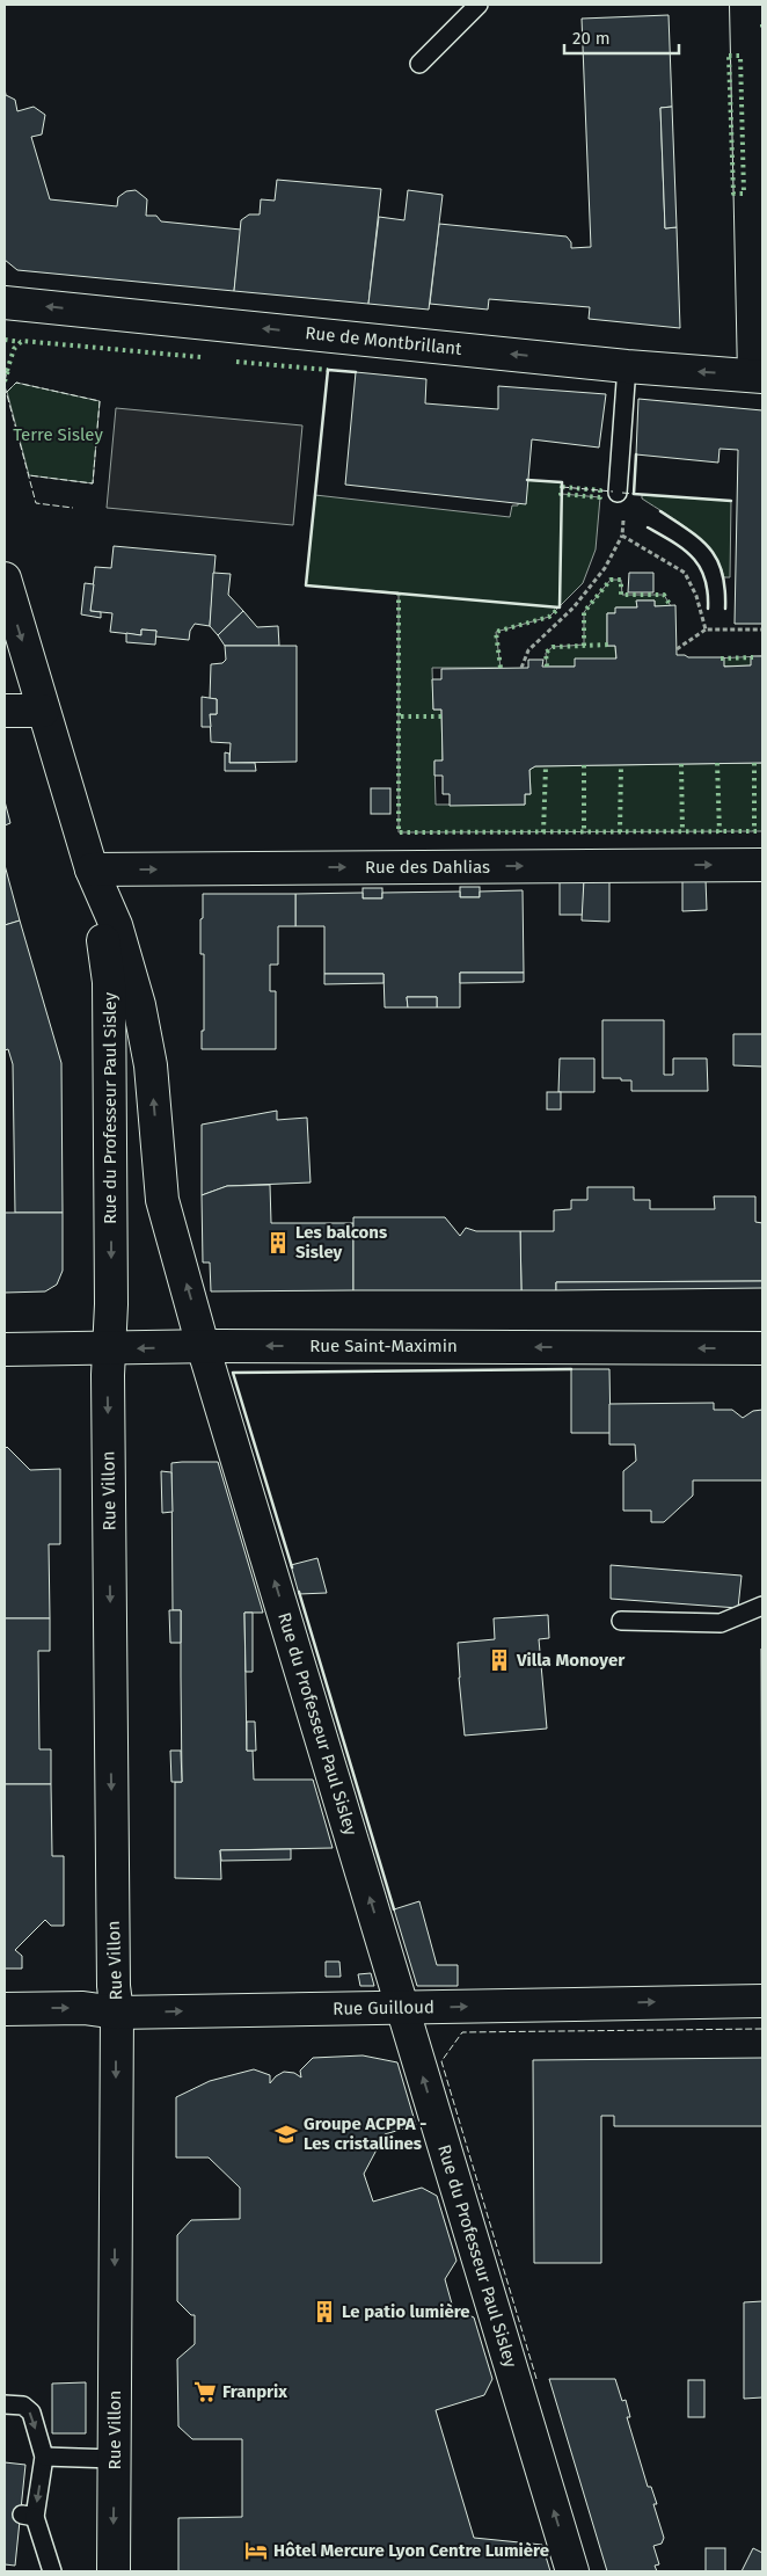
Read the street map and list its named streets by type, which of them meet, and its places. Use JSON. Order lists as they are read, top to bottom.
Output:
{
  "streets": {
    "street": [
      "Rue de Montbrillant",
      "Rue des Dahlias",
      "Rue du Professeur Paul Sisley",
      "Rue Saint-Maximin",
      "Rue Villon",
      "Rue Guilloud"
    ]
  },
  "crossings": [
    ["Rue des Dahlias", "Rue du Professeur Paul Sisley"],
    ["Rue du Professeur Paul Sisley", "Rue Saint-Maximin"],
    ["Rue du Professeur Paul Sisley", "Rue Villon"],
    ["Rue du Professeur Paul Sisley", "Rue Guilloud"],
    ["Rue Saint-Maximin", "Rue Villon"],
    ["Rue Villon", "Rue Guilloud"]
  ],
  "one_way": [
    "Rue de Montbrillant",
    "Rue des Dahlias",
    "Rue Saint-Maximin",
    "Rue Villon",
    "Rue Guilloud"
  ],
  "parks": ["Terre Sisley"],
  "places": {
    "building": ["Les balcons Sisley", "Villa Monoyer", "Le patio lumière"],
    "school or university": ["Groupe ACPPA - Les cristallines"],
    "supermarket": ["Franprix"],
    "hotel": ["Hôtel Mercure Lyon Centre Lumière"]
  },
  "scale_bar": "20 m"
}
